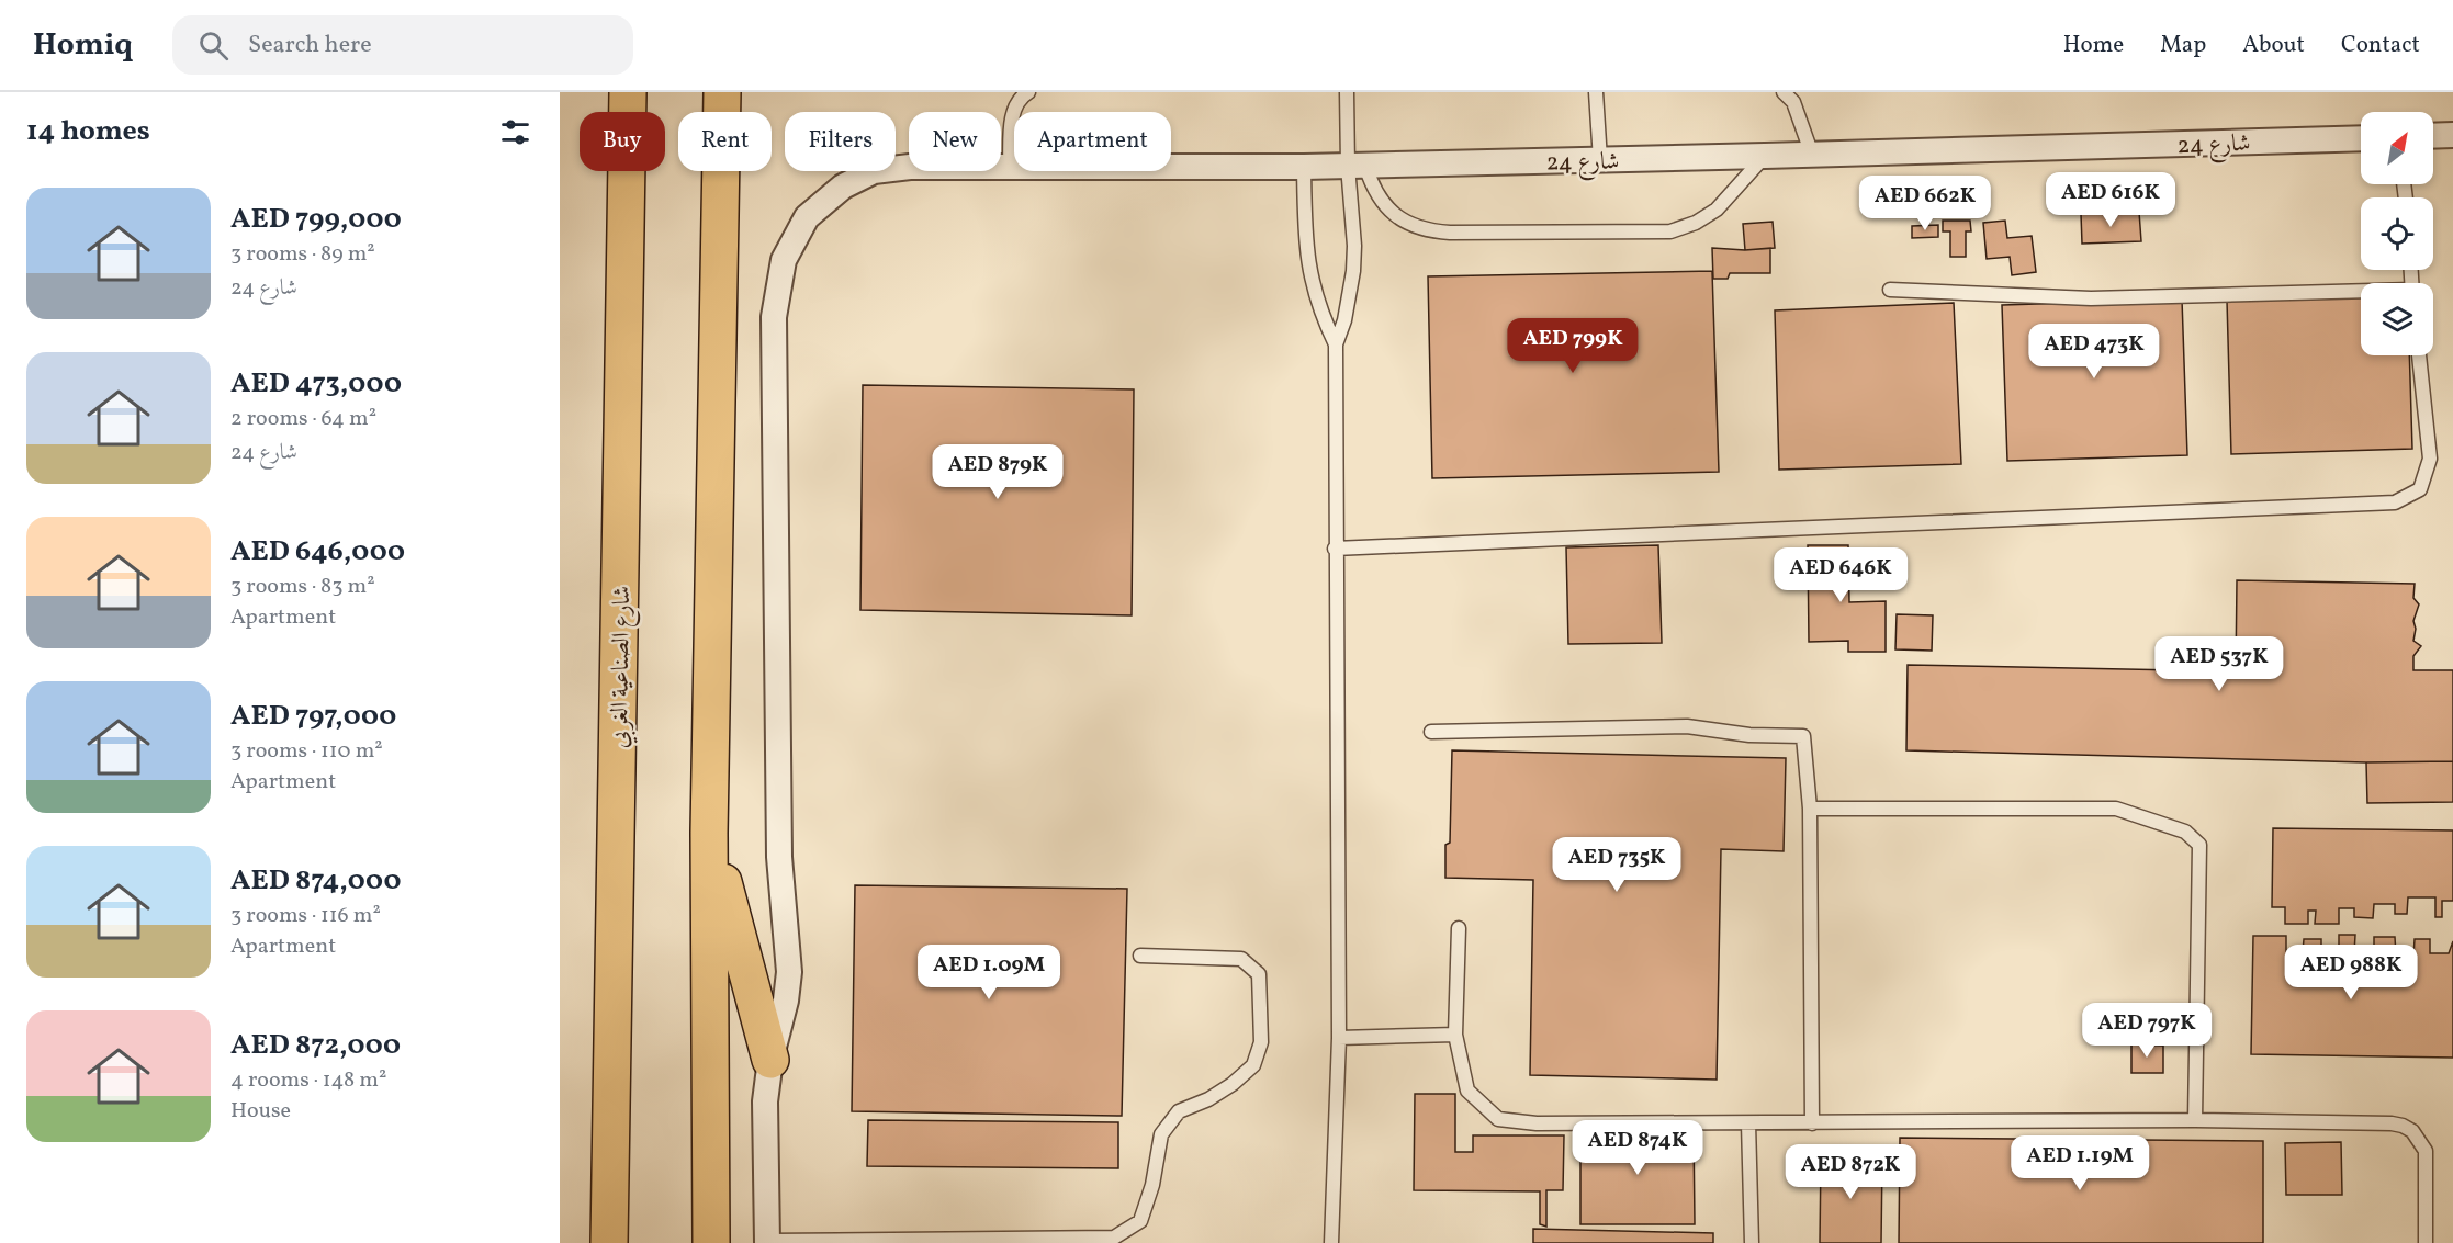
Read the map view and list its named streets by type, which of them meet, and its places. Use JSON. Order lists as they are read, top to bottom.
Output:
{
  "streets": {
    "main road": ["شارع الصناعية الغربي"],
    "street": ["شارع 24"]
  },
  "north": "top right",
  "page": {
    "header": "Homiq",
    "search": "Search here",
    "nav": [
      "Home",
      "Map",
      "About",
      "Contact"
    ],
    "heading": "14 homes",
    "chip": [
      "Buy",
      "Rent",
      "Filters",
      "New",
      "Apartment"
    ],
    "list": [
      {
        "name": "AED 799,000",
        "note": "3 rooms · 89 m² · شارع 24"
      },
      {
        "name": "AED 473,000",
        "note": "2 rooms · 64 m² · شارع 24"
      },
      {
        "name": "AED 646,000",
        "note": "3 rooms · 83 m² · Apartment"
      },
      {
        "name": "AED 797,000",
        "note": "3 rooms · 110 m² · Apartment"
      },
      {
        "name": "AED 874,000",
        "note": "3 rooms · 116 m² · Apartment"
      },
      {
        "name": "AED 872,000",
        "note": "4 rooms · 148 m² · House"
      }
    ],
    "price": [
      "AED 616K",
      "AED 662K",
      "AED 799K",
      "AED 473K",
      "AED 879K",
      "AED 646K",
      "AED 537K",
      "AED 735K",
      "AED 1.09M",
      "AED 988K",
      "AED 797K",
      "AED 874K",
      "AED 1.19M",
      "AED 872K"
    ]
  }
}
